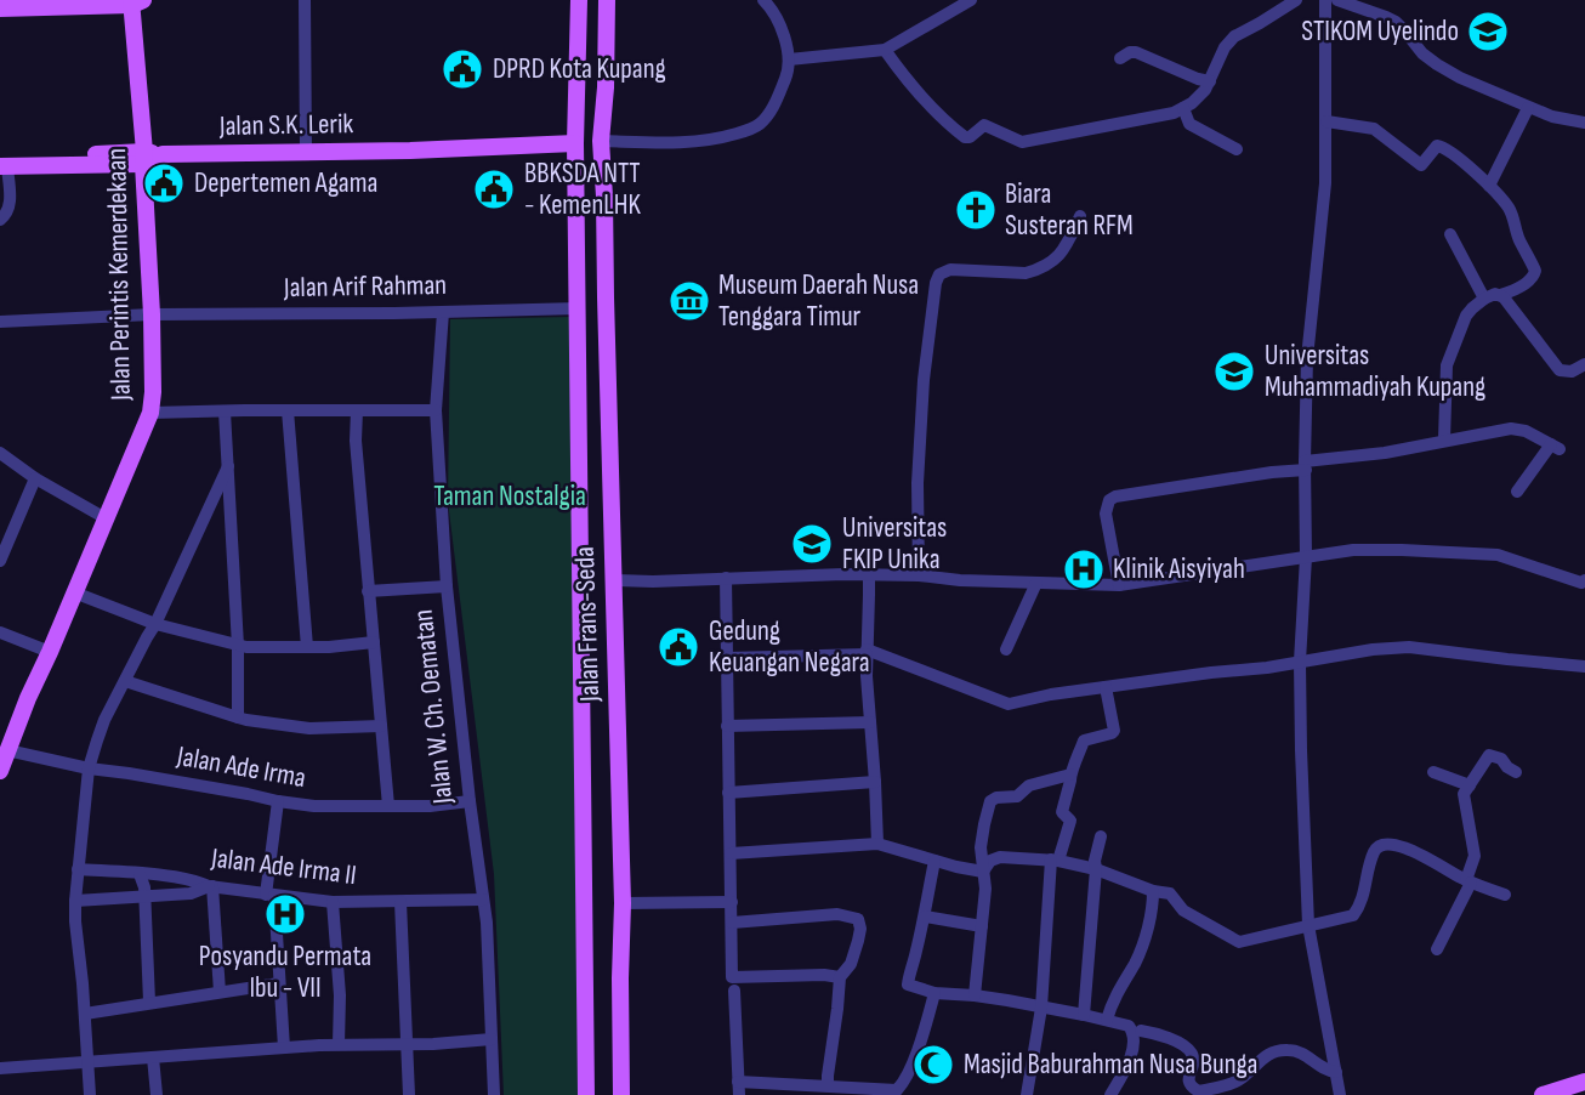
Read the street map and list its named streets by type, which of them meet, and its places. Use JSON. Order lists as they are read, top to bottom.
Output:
{
  "streets": {
    "main road": ["Jalan S.K. Lerik", "Jalan Perintis Kemerdekaan", "Jalan Frans-Seda"],
    "street": [
      "Jalan Arif Rahman",
      "Jalan W. Ch. Oematan",
      "Jalan Ade Irma",
      "Jalan Ade Irma II"
    ]
  },
  "crossings": [
    ["Jalan S.K. Lerik", "Jalan Perintis Kemerdekaan"],
    ["Jalan S.K. Lerik", "Jalan Frans-Seda"],
    ["Jalan Perintis Kemerdekaan", "Jalan Arif Rahman"],
    ["Jalan Perintis Kemerdekaan", "Jalan Ade Irma"],
    ["Jalan Arif Rahman", "Jalan Frans-Seda"],
    ["Jalan Arif Rahman", "Jalan W. Ch. Oematan"],
    ["Jalan W. Ch. Oematan", "Jalan Ade Irma"],
    ["Jalan W. Ch. Oematan", "Jalan Ade Irma II"]
  ],
  "parks": ["Taman Nostalgia"],
  "places": {
    "school or university": ["STIKOM Uyelindo", "Universitas Muhammadiyah Kupang", "Universitas FKIP Unika"],
    "public building": [
      "DPRD Kota Kupang",
      "Depertemen Agama",
      "BBKSDA NTT - KemenLHK",
      "Gedung Keuangan Negara"
    ],
    "church": ["Biara Susteran RFM"],
    "museum": ["Museum Daerah Nusa Tenggara Timur"],
    "hospital": ["Klinik Aisyiyah", "Posyandu Permata Ibu - VII"],
    "mosque": ["Masjid Baburahman Nusa Bunga"]
  }
}
